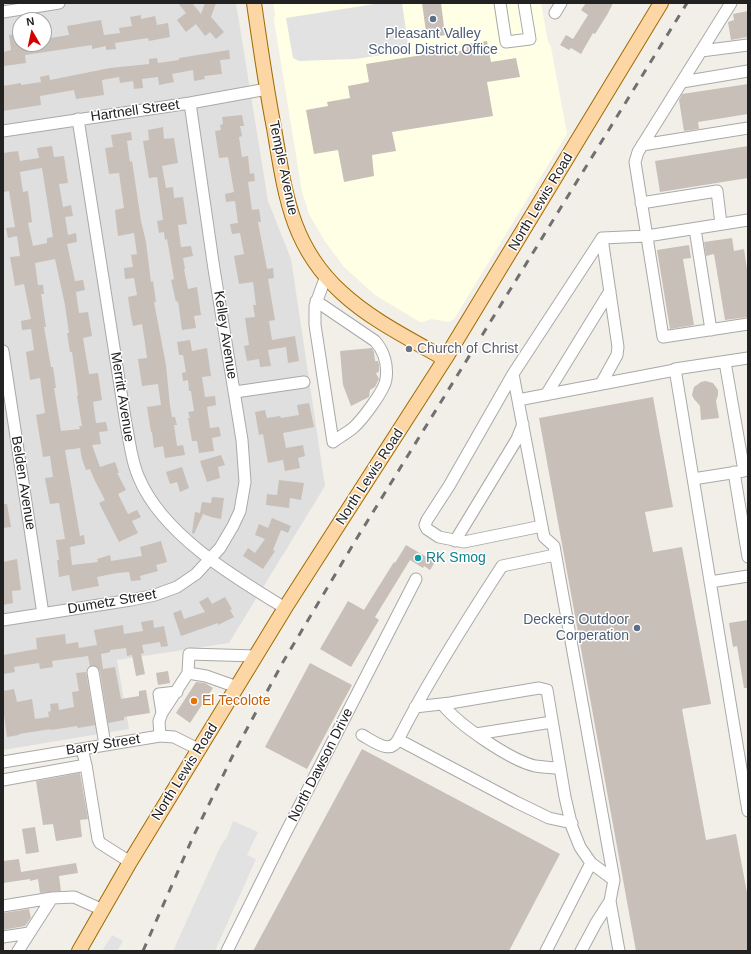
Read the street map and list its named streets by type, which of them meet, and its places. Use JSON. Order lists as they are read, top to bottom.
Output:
{
  "streets": {
    "main road": ["Temple Avenue", "North Lewis Road"],
    "street": [
      "Hartnell Street",
      "Kelley Avenue",
      "Merritt Avenue",
      "Belden Avenue",
      "Dumetz Street",
      "Barry Street",
      "North Dawson Drive"
    ]
  },
  "crossings": [
    ["Hartnell Street", "Temple Avenue"],
    ["Hartnell Street", "Kelley Avenue"],
    ["Hartnell Street", "Merritt Avenue"],
    ["Temple Avenue", "North Lewis Road"],
    ["North Lewis Road", "Merritt Avenue"],
    ["North Lewis Road", "Barry Street"],
    ["Kelley Avenue", "Merritt Avenue"],
    ["Kelley Avenue", "Dumetz Street"],
    ["Merritt Avenue", "Dumetz Street"],
    ["Belden Avenue", "Dumetz Street"]
  ],
  "places": [
    "Pleasant Valley School District Office",
    "Church of Christ",
    "RK Smog",
    "Deckers Outdoor Corperation",
    "El Tecolote"
  ],
  "north": "top"
}
